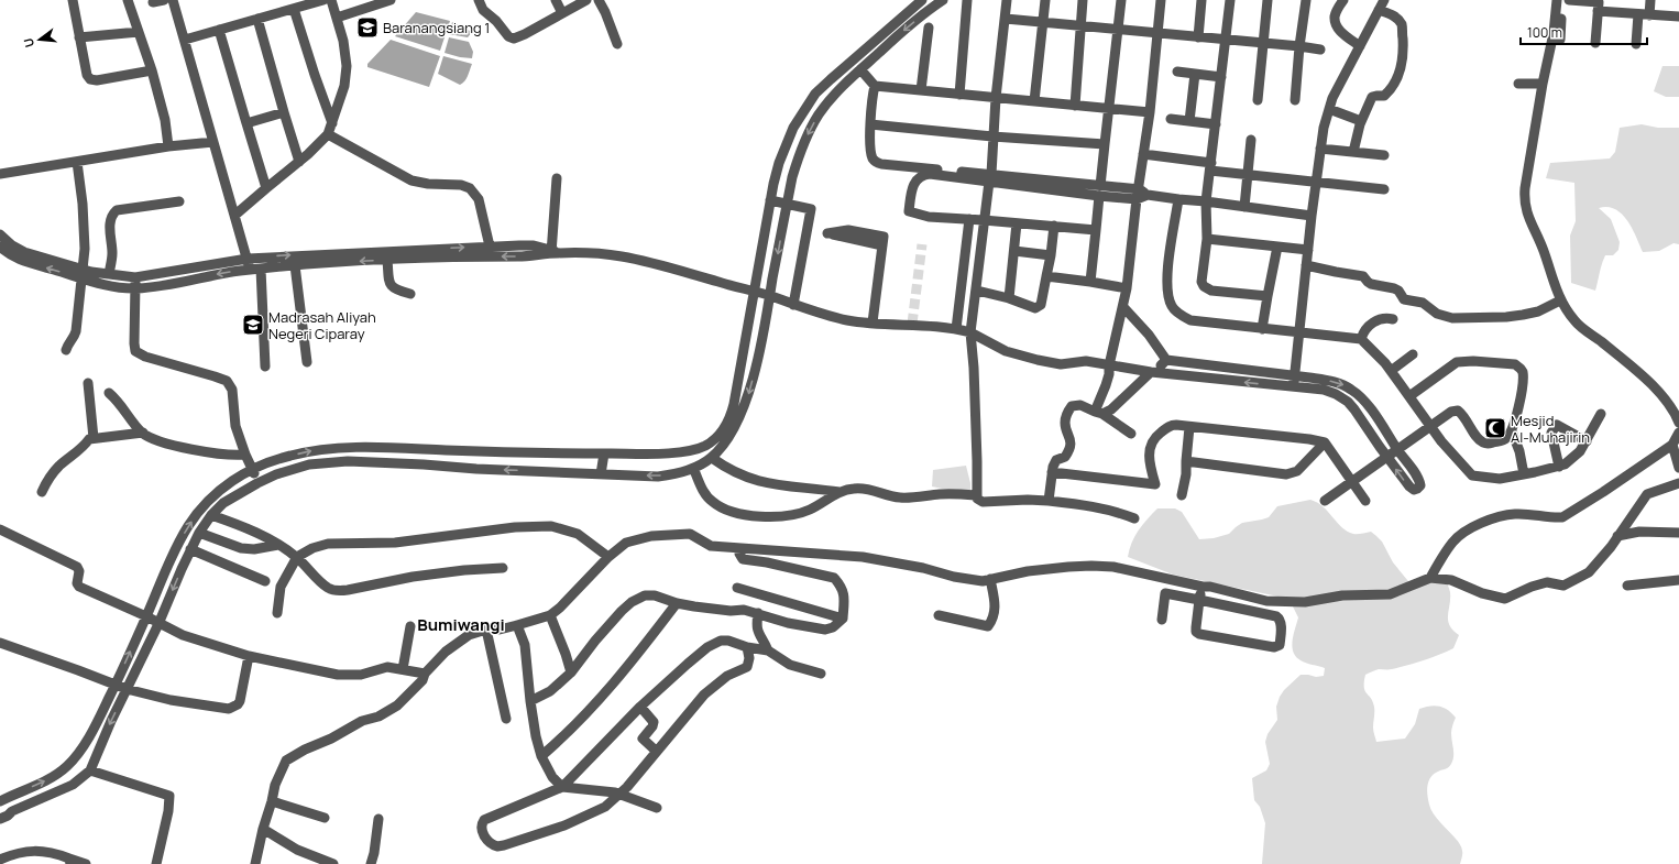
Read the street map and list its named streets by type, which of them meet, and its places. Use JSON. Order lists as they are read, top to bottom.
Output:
{
  "districts": ["Bumiwangi"],
  "places": {
    "school or university": ["Baranangsiang 1", "Madrasah Aliyah Negeri Ciparay"],
    "mosque": ["Mesjid Al-Muhajirin"]
  },
  "scale_bar": "100 m",
  "north": "left"
}
